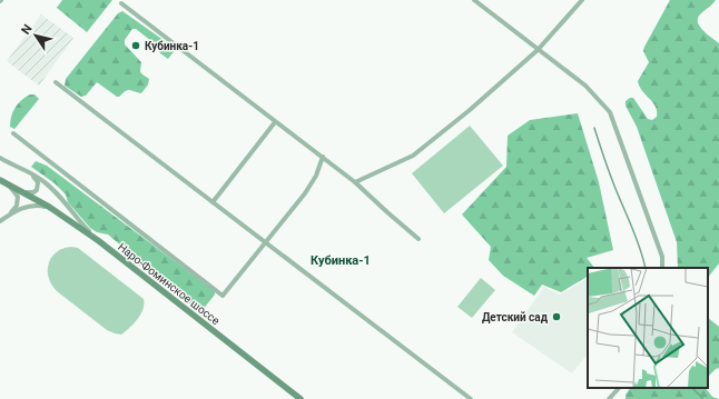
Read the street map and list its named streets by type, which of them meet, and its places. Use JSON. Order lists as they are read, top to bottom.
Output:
{
  "streets": {
    "main road": ["Наро-Фоминское шоссе"]
  },
  "districts": ["Кубинка-1"],
  "places": ["Кубинка-1", "Детский сад"],
  "north": "top left"
}
